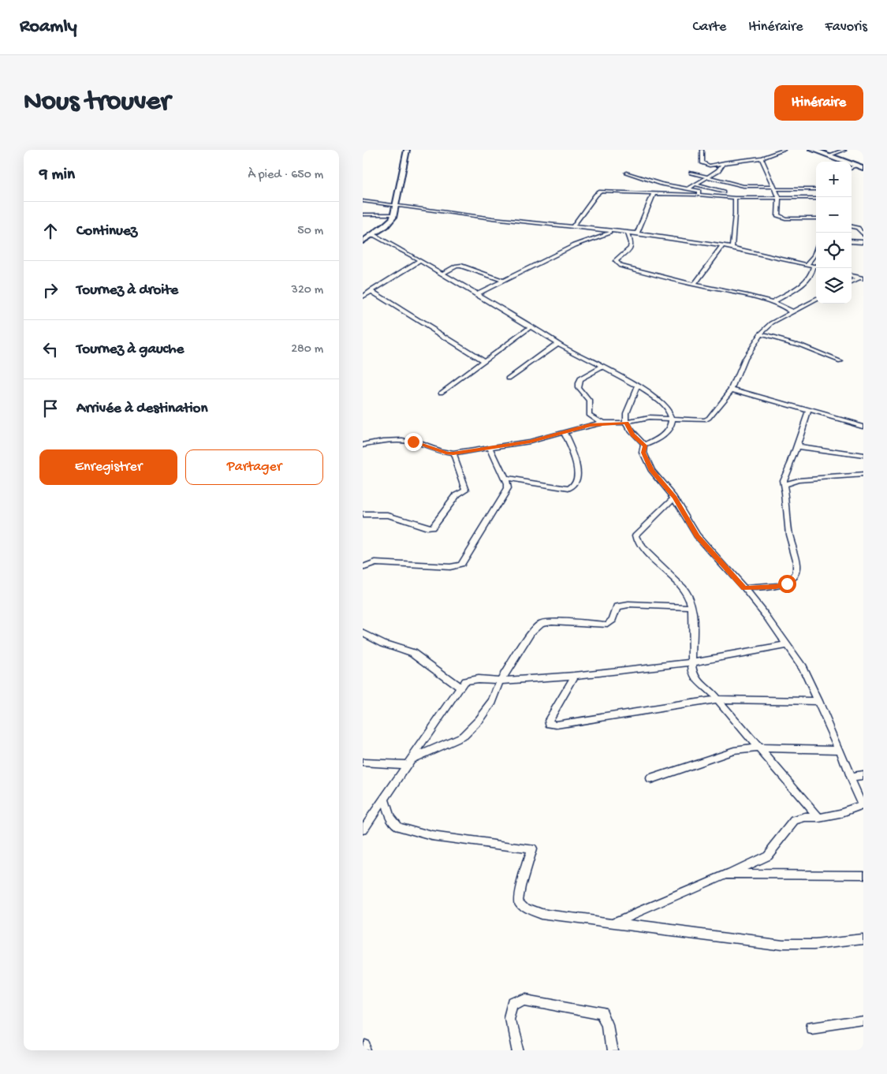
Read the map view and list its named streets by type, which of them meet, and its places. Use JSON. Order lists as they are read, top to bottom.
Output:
{
  "page": {
    "header": "Roamly",
    "nav": ["Carte", "Itinéraire", "Favoris"],
    "buttons": [
      "Itinéraire",
      ["Enregistrer", "Partager"]
    ],
    "title": "Nous trouver",
    "heading": ["9 min", "À pied · 650 m"],
    "map_buttons": ["+", "−"],
    "list": [
      ["Continuez", "50 m"],
      ["Tournez à droite", "320 m"],
      ["Tournez à gauche", "280 m"],
      "Arrivée à destination"
    ]
  }
}
